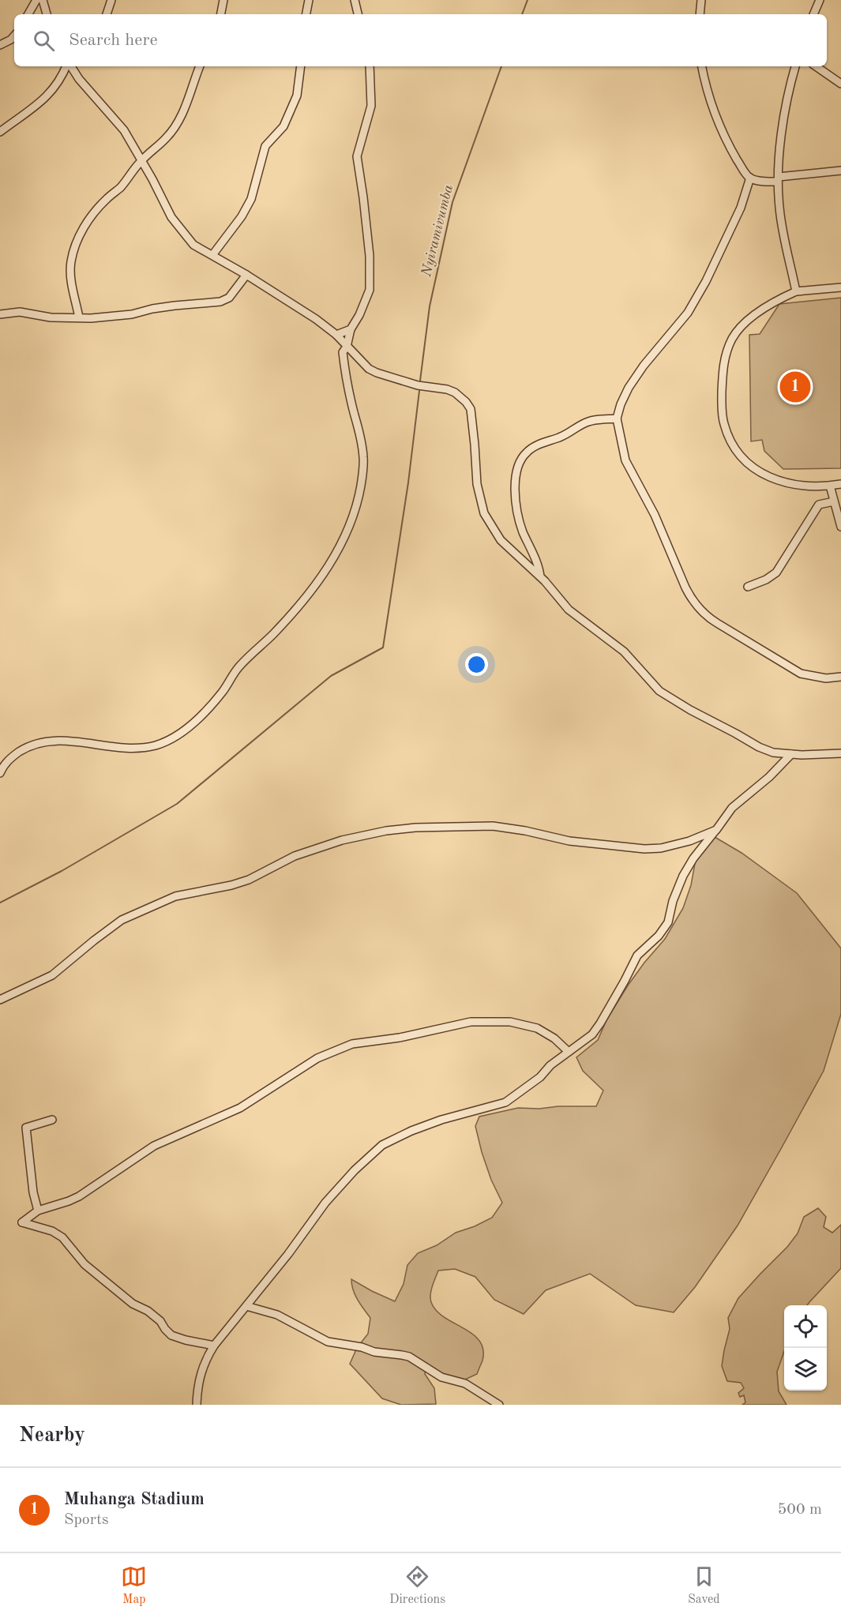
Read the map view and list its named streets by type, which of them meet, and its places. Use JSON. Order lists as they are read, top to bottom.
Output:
{
  "water": ["Nyiramivumba"],
  "page": {
    "search": "Search here",
    "pins": "1",
    "heading": "Nearby",
    "list": [
      {
        "mark": "1",
        "name": "Muhanga Stadium",
        "note": "Sports",
        "value": "500 m"
      }
    ],
    "nav": ["Map", "Directions", "Saved"]
  }
}
